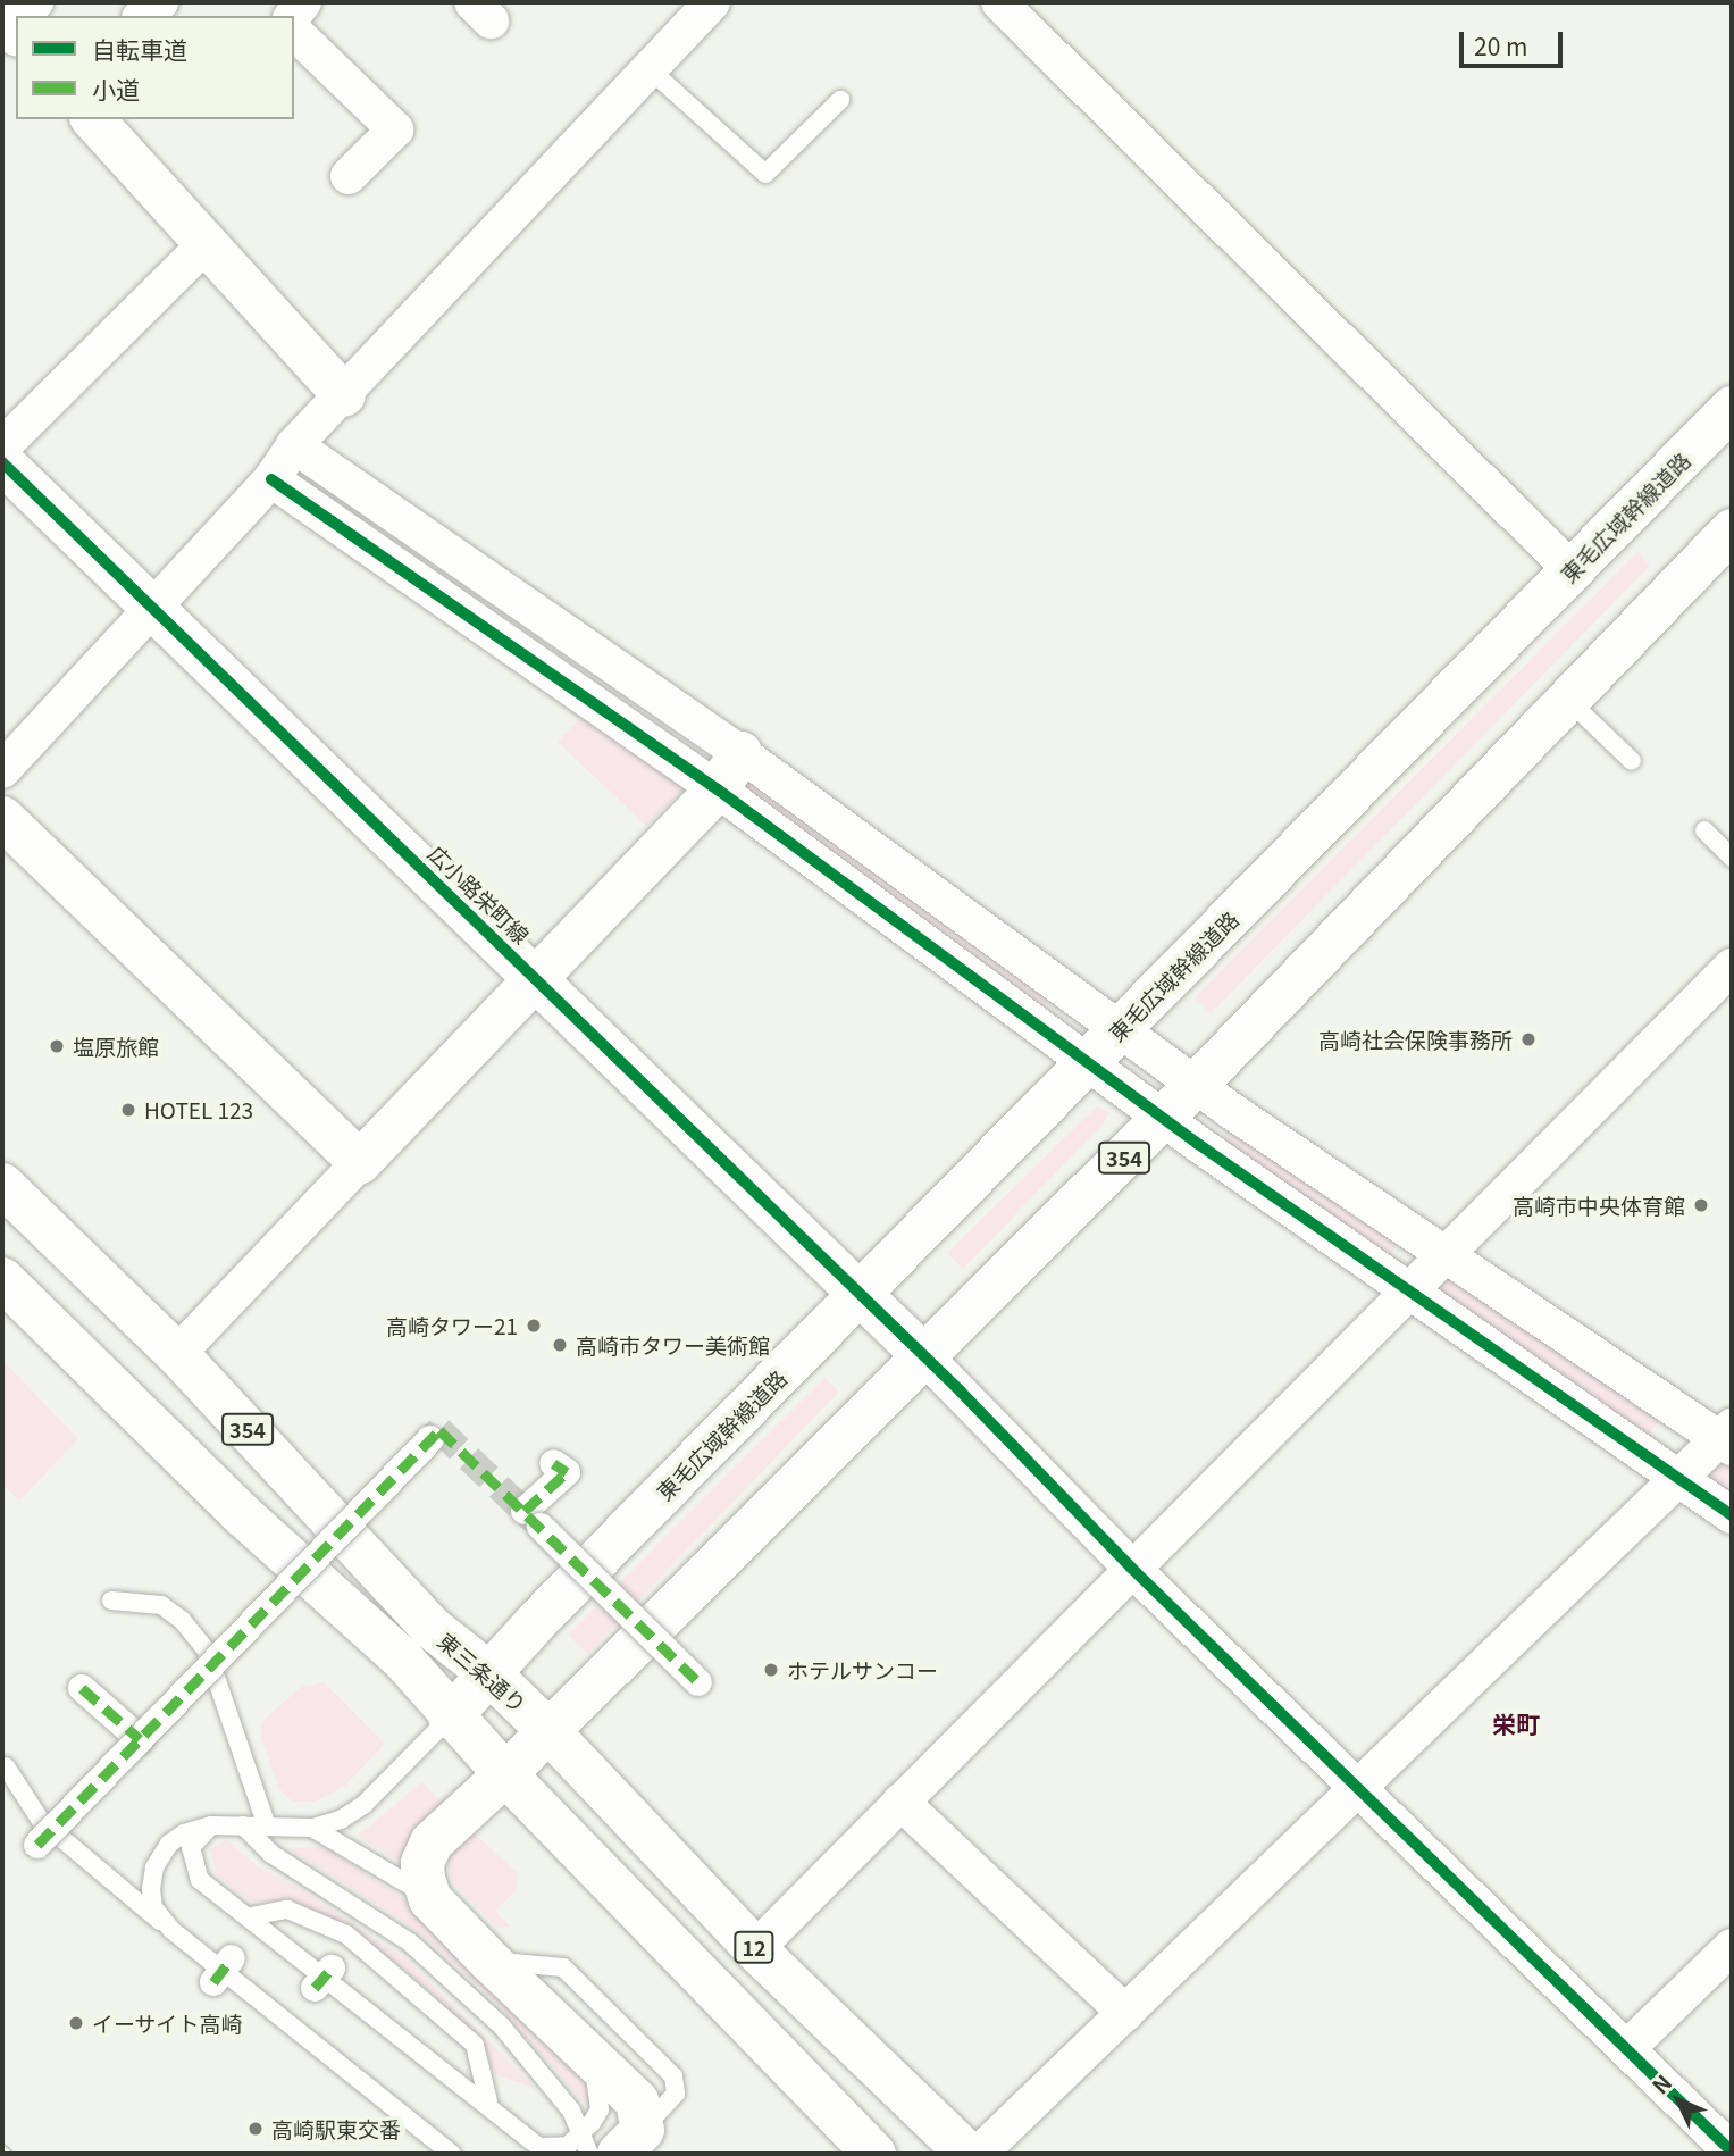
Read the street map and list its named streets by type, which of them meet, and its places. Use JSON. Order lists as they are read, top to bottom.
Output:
{
  "streets": {
    "main road": [
      "東毛広域幹線道路",
      "広小路栄町線",
      "354",
      "東三条通り",
      "12"
    ]
  },
  "crossings": [
    ["東毛広域幹線道路", "広小路栄町線"],
    ["東毛広域幹線道路", "東三条通り"],
    ["広小路栄町線", "354"],
    ["354", "東三条通り"]
  ],
  "districts": ["栄町"],
  "places": [
    "高崎社会保険事務所",
    "塩原旅館",
    "HOTEL 123",
    "高崎市中央体育館",
    "高崎タワー21",
    "高崎市タワー美術館",
    "ホテルサンコー",
    "イーサイト高崎",
    "高崎駅東交番"
  ],
  "legend": ["自転車道", "小道"],
  "scale_bar": "20 m",
  "north": "top left"
}
